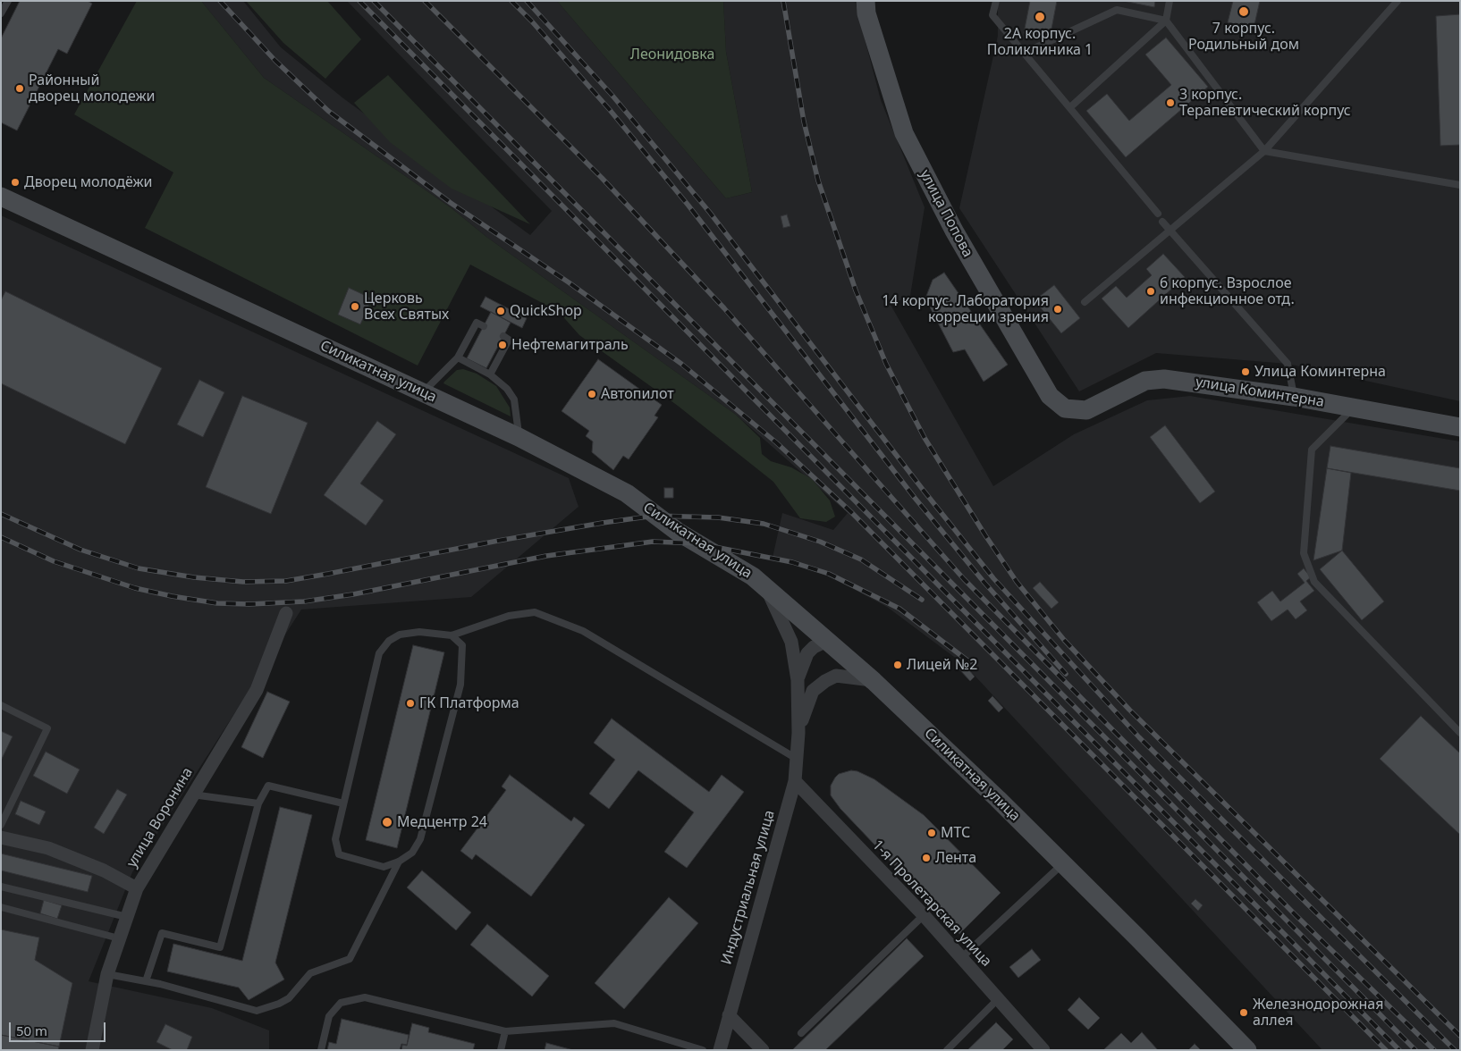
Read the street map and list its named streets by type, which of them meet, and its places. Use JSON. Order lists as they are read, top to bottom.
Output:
{
  "streets": {
    "street": [
      "улица Попова",
      "Силикатная улица",
      "улица Коминтерна",
      "улица Воронина",
      "Индустриальная улица",
      "1-я Пролетарская улица"
    ]
  },
  "crossings": [
    ["улица Попова", "улица Коминтерна"],
    ["Силикатная улица", "Индустриальная улица"],
    ["Индустриальная улица", "1-я Пролетарская улица"]
  ],
  "parks": ["Леонидовка"],
  "places": [
    "7 корпус. Родильный дом",
    "2А корпус. Поликлиника 1",
    "Районный дворец молодежи",
    "3 корпус. Терапевтический корпус",
    "Дворец молодёжи",
    "6 корпус. Взрослое инфекционное отд.",
    "Церковь Всех Святых",
    "14 корпус. Лаборатория корреции зрения",
    "QuickShop",
    "Нефтемагитраль",
    "Улица Коминтерна",
    "Автопилот",
    "Лицей №2",
    "ГК Платформа",
    "Медцентр 24",
    "МТС",
    "Лента",
    "Железнодорожная аллея"
  ],
  "scale_bar": "50 m"
}
